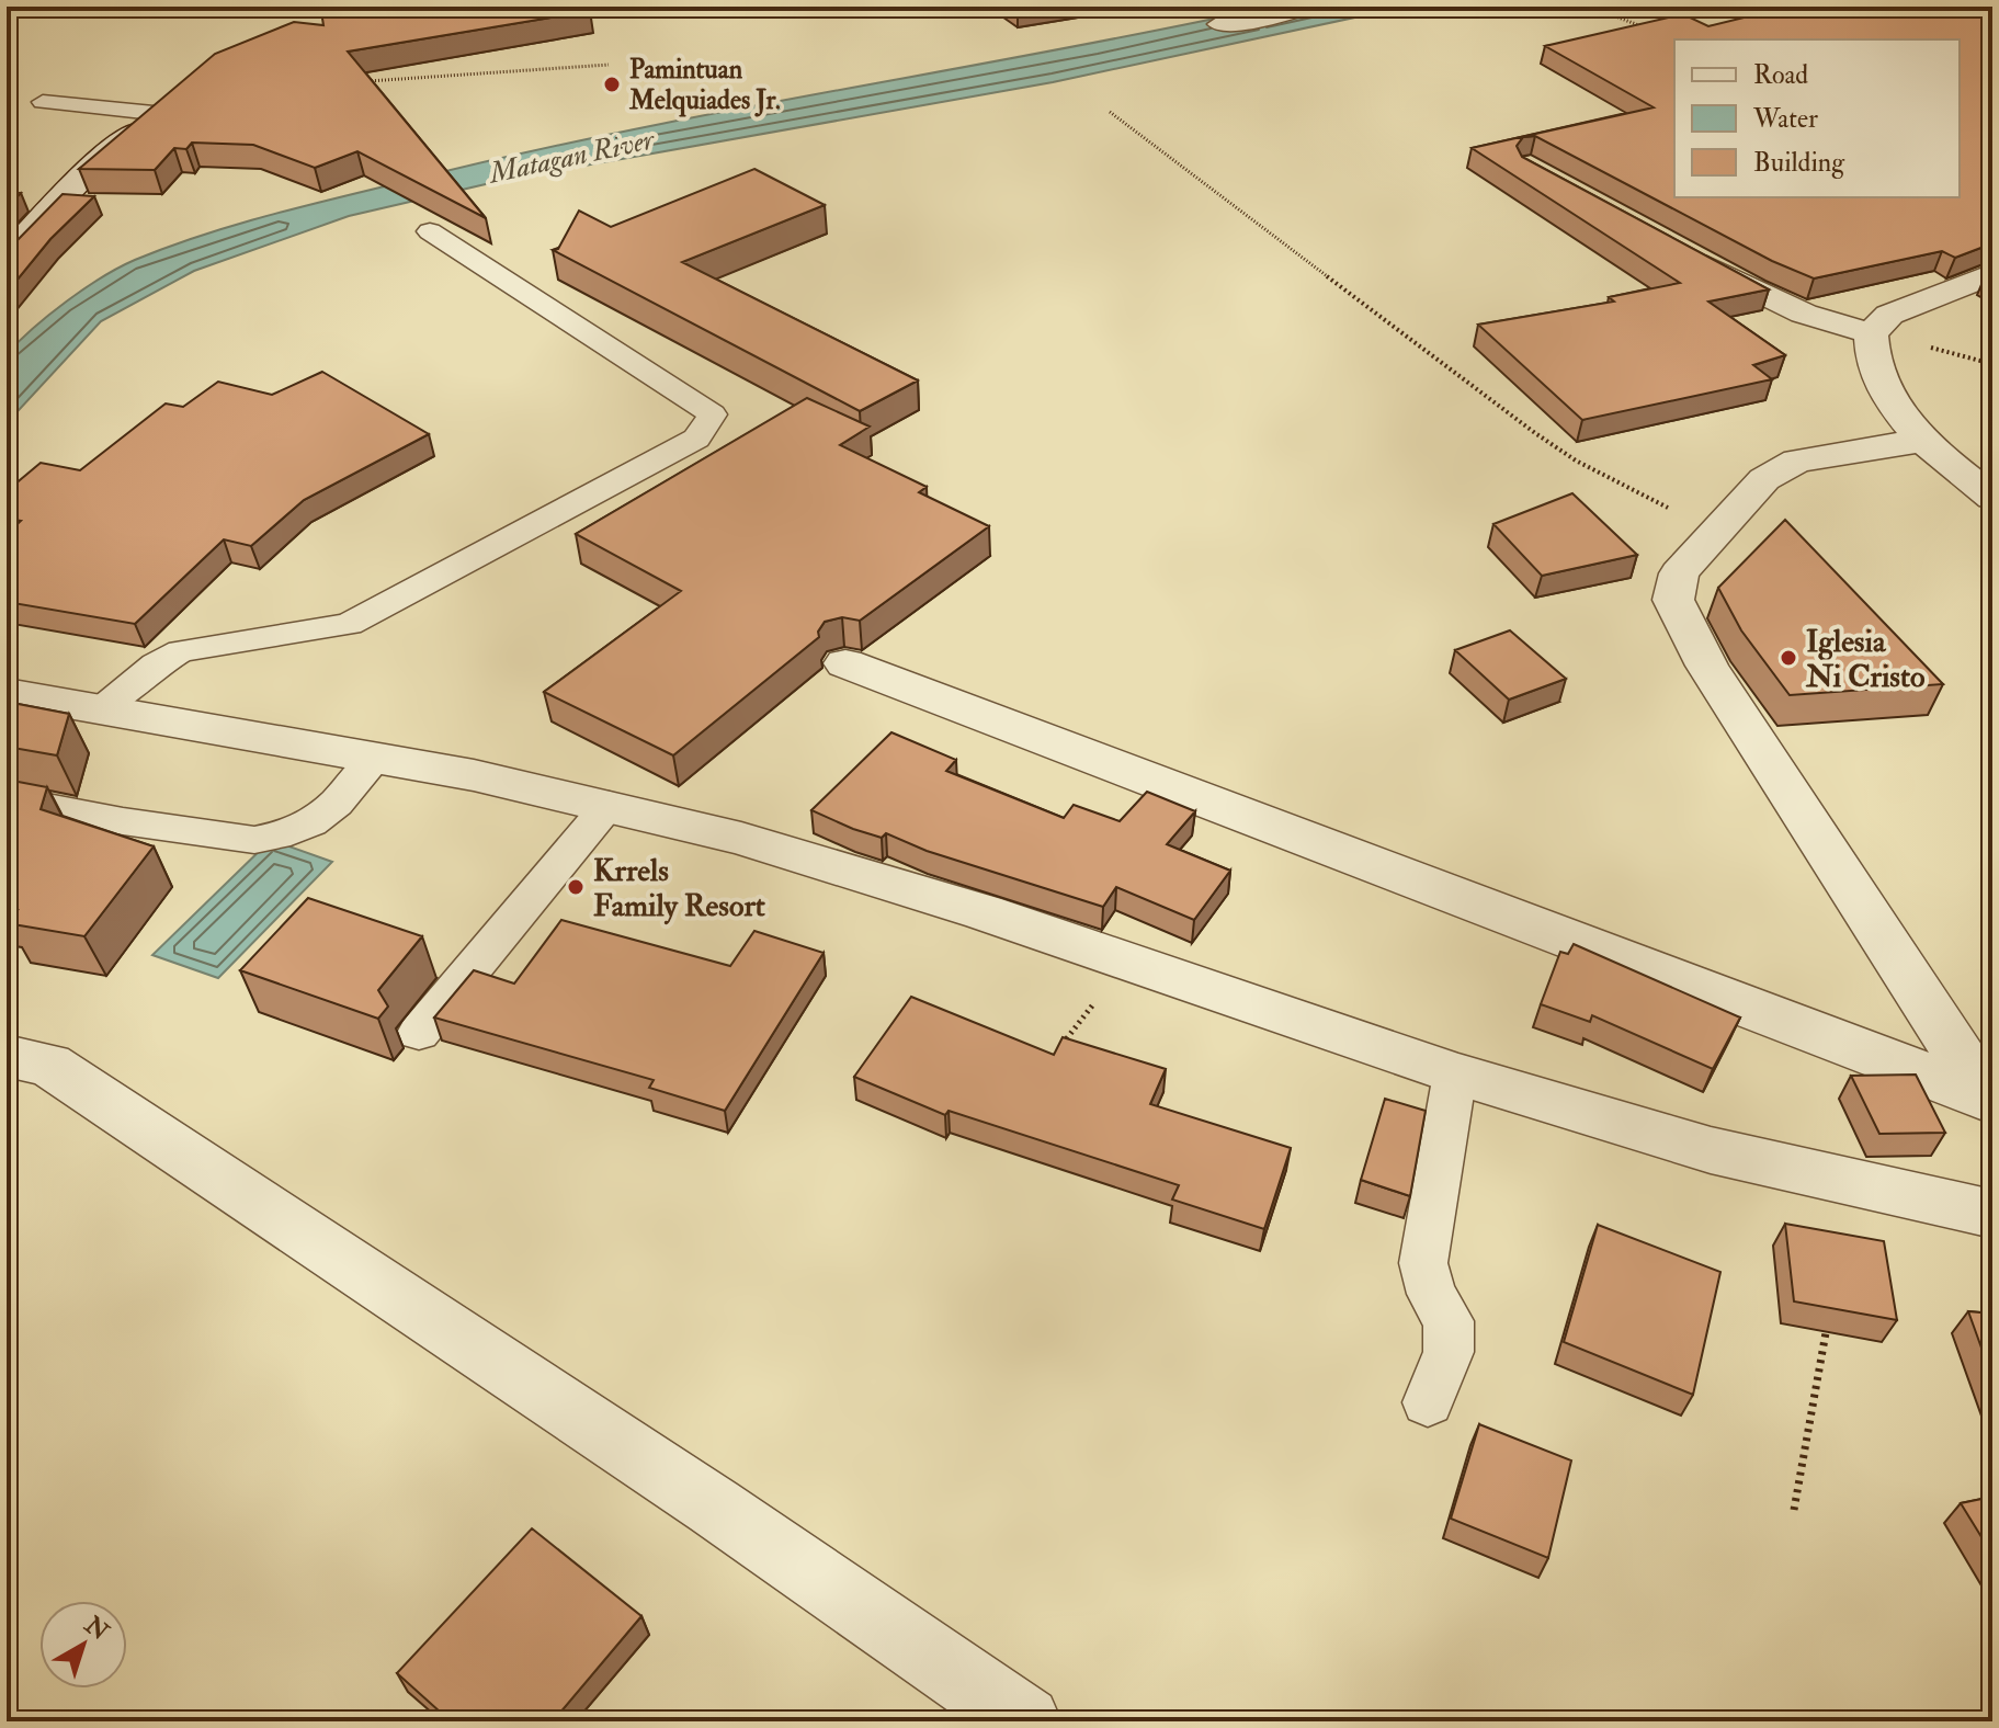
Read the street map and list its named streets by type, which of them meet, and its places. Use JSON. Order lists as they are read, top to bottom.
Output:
{
  "water": ["Matagan River"],
  "places": ["Pamintuan Melquiades Jr.", "Iglesia Ni Cristo", "Krrels Family Resort"],
  "legend": ["Road", "Water", "Building"],
  "north": "top right"
}
